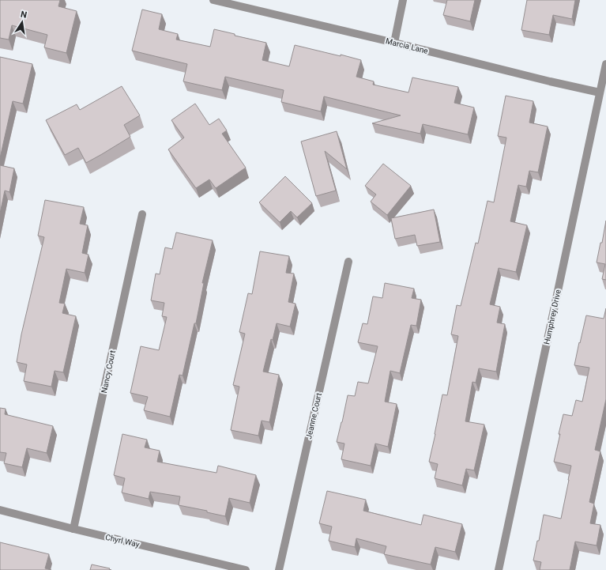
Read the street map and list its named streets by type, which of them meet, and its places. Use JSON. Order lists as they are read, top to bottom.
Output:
{
  "streets": {
    "street": [
      "Marcia Lane",
      "Humphrey Drive",
      "Nancy Court",
      "Jeanne Court",
      "Chyrl Way"
    ]
  },
  "crossings": [
    ["Marcia Lane", "Humphrey Drive"],
    ["Nancy Court", "Chyrl Way"]
  ],
  "north": "top"
}
